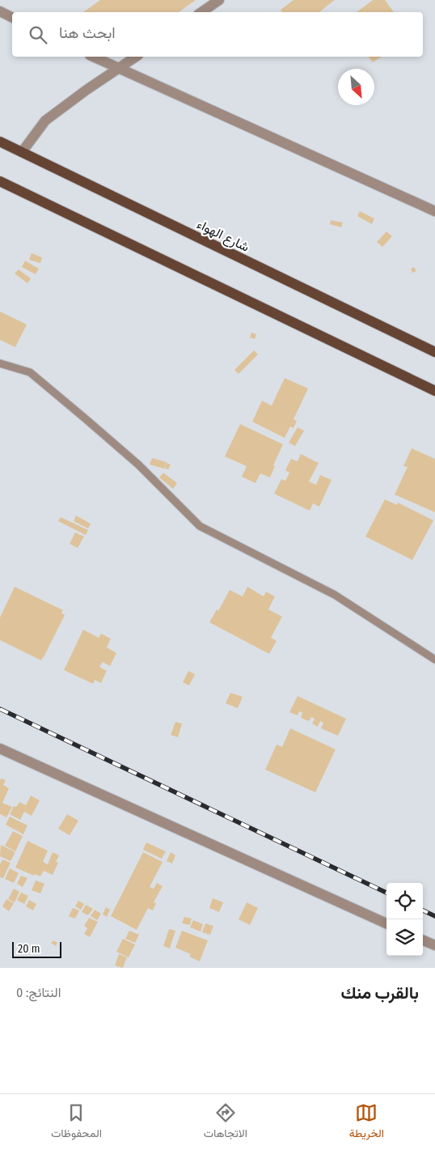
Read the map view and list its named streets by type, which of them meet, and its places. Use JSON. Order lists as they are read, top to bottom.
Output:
{
  "streets": {
    "main road": ["شارع الهواء"]
  },
  "scale_bar": "20 m",
  "north": "bottom right",
  "page": {
    "search": "ابحث هنا",
    "scale": "20 m",
    "heading": ["بالقرب منك", "النتائج: 0"],
    "nav": ["الخريطة", "الاتجاهات", "المحفوظات"]
  }
}
